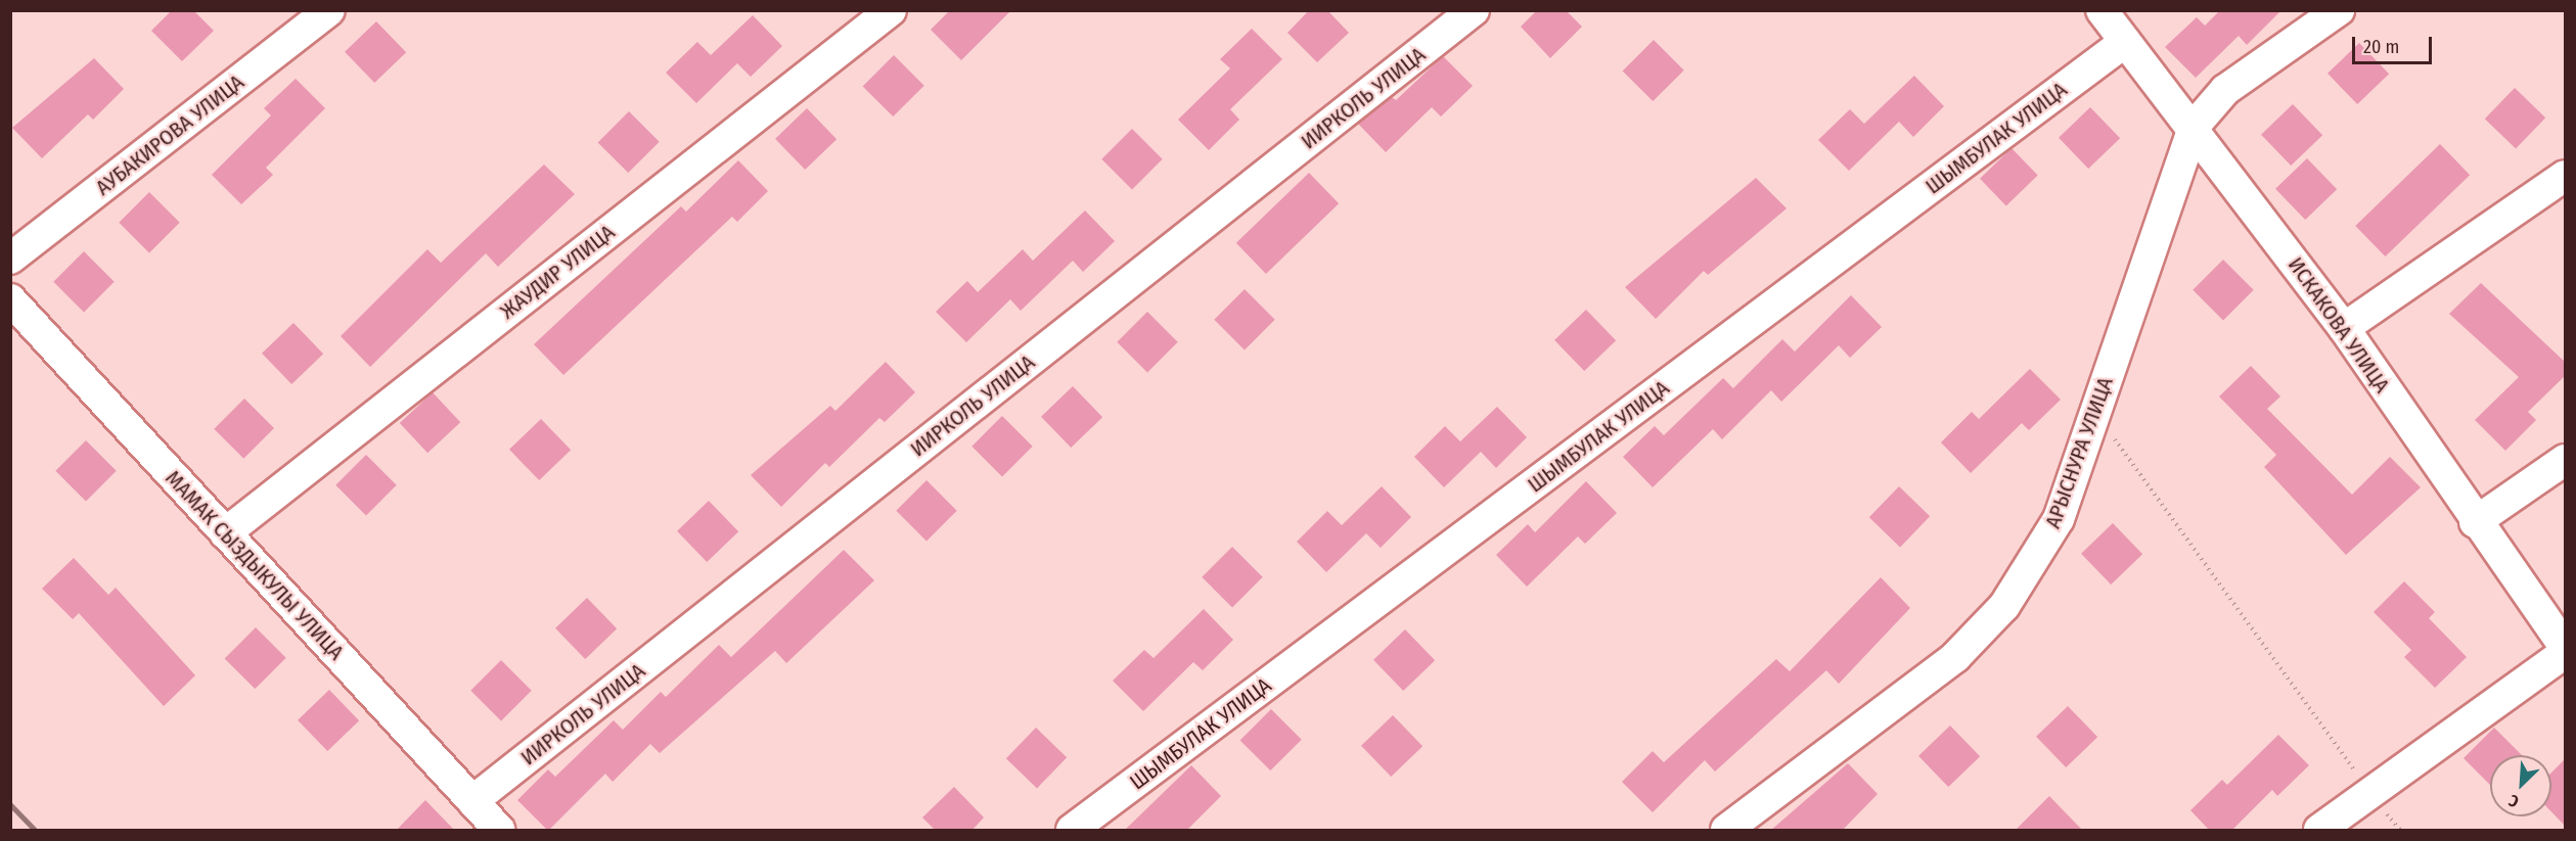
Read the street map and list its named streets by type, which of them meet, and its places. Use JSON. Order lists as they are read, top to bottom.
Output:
{
  "streets": {
    "street": [
      "ИИРКОЛЬ УЛИЦА",
      "АУБАКИРОВА УЛИЦА",
      "ШЫМБУЛАК УЛИЦА",
      "ЖАУДИР УЛИЦА",
      "ИСКАКОВА УЛИЦА",
      "АРЫСНУРА УЛИЦА",
      "МАМАК СЫЗДЫКУЛЫ УЛИЦА"
    ]
  },
  "crossings": [
    ["ИИРКОЛЬ УЛИЦА", "МАМАК СЫЗДЫКУЛЫ УЛИЦА"],
    ["ШЫМБУЛАК УЛИЦА", "ИСКАКОВА УЛИЦА"],
    ["ЖАУДИР УЛИЦА", "МАМАК СЫЗДЫКУЛЫ УЛИЦА"],
    ["ИСКАКОВА УЛИЦА", "АРЫСНУРА УЛИЦА"]
  ],
  "scale_bar": "20 m",
  "north": "bottom left"
}
